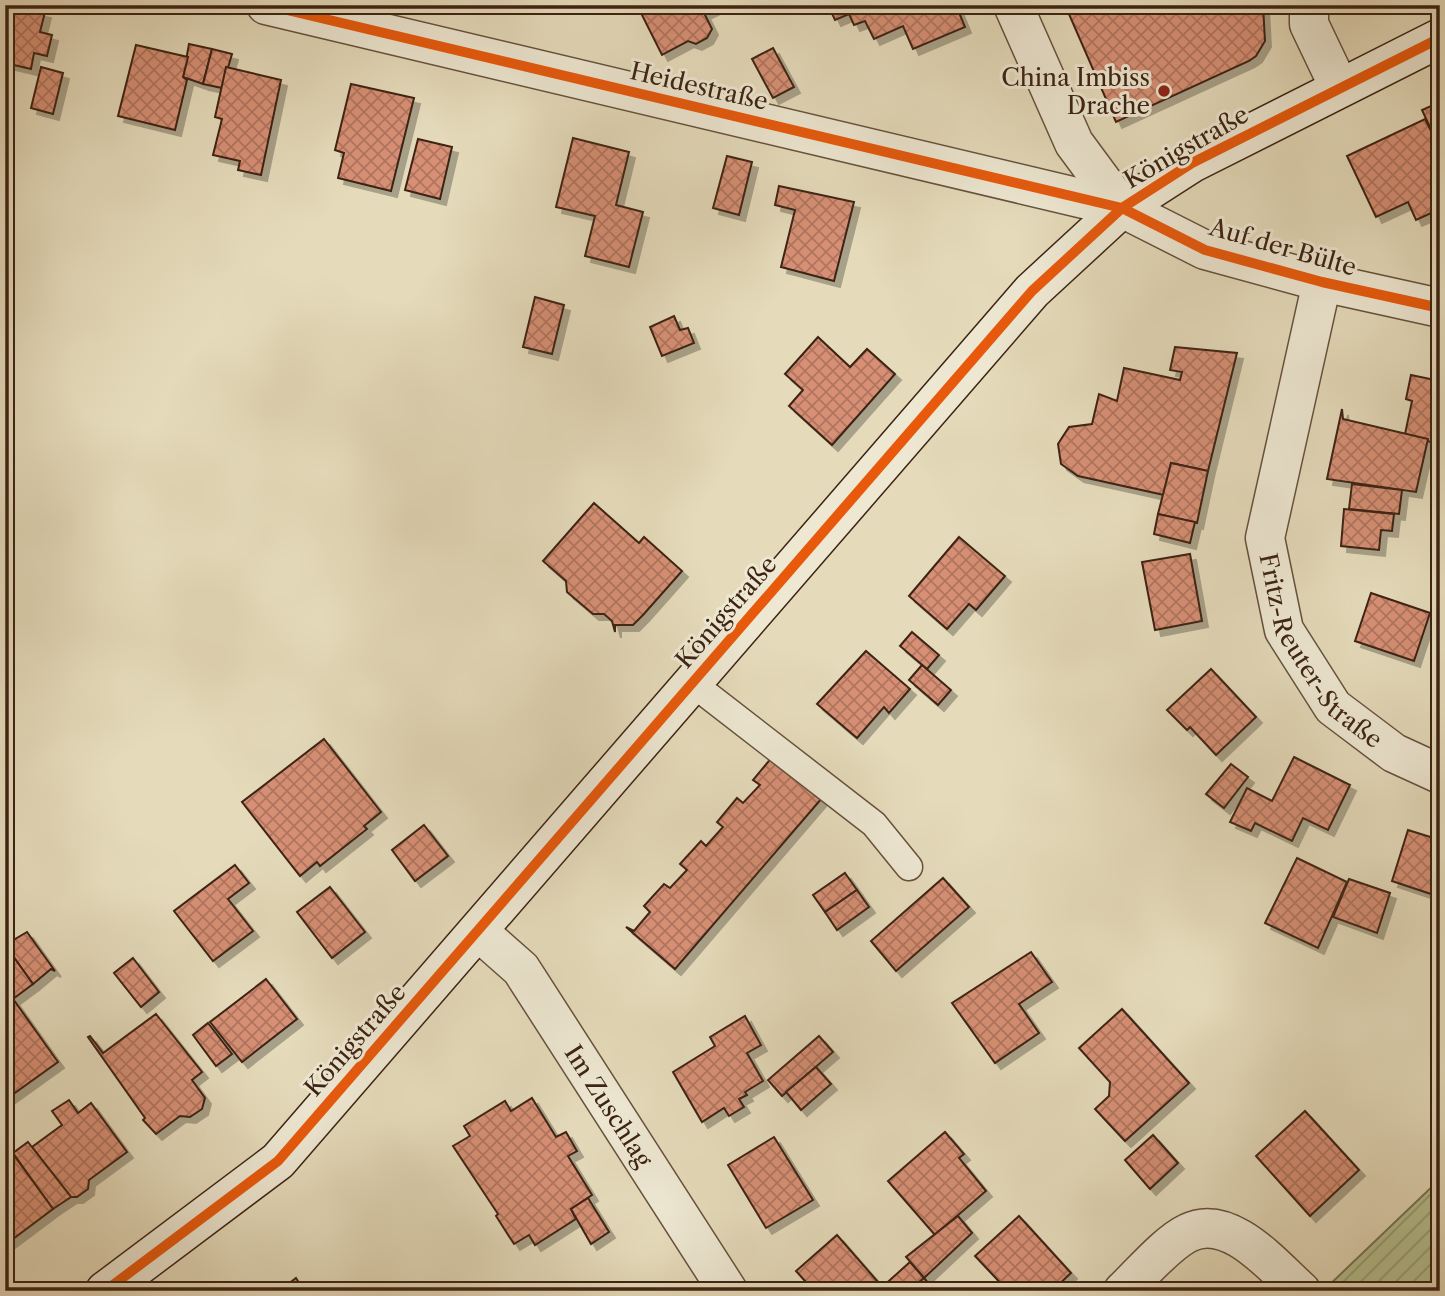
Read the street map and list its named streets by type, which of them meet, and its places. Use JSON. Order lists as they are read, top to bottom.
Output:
{
  "streets": {
    "street": [
      "Heidestraße",
      "Königstraße",
      "Auf der Bülte",
      "Fritz-Reuter-Straße",
      "Im Zuschlag"
    ]
  },
  "crossings": [
    ["Heidestraße", "Königstraße"],
    ["Heidestraße", "Auf der Bülte"],
    ["Königstraße", "Auf der Bülte"],
    ["Königstraße", "Im Zuschlag"],
    ["Auf der Bülte", "Fritz-Reuter-Straße"]
  ],
  "places": ["China Imbiss Drache"]
}
